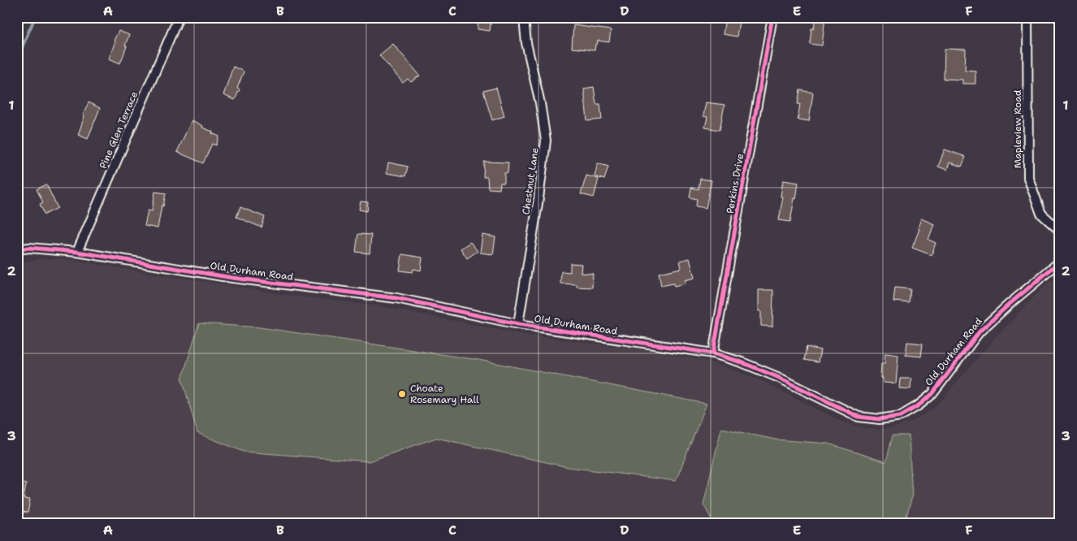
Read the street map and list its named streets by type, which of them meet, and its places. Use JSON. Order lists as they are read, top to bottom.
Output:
{
  "streets": {
    "street": [
      "Mapleview Road",
      "Pine Glen Terrace",
      "Chestnut Lane",
      "Perkins Drive",
      "Old Durham Road"
    ]
  },
  "crossings": [
    ["Pine Glen Terrace", "Old Durham Road"],
    ["Chestnut Lane", "Old Durham Road"],
    ["Perkins Drive", "Old Durham Road"]
  ],
  "places": ["Choate Rosemary Hall"],
  "grid": {
    "columns": [
      "A",
      "B",
      "C",
      "D",
      "E",
      "F"
    ],
    "rows": ["1", "2", "3"]
  }
}
